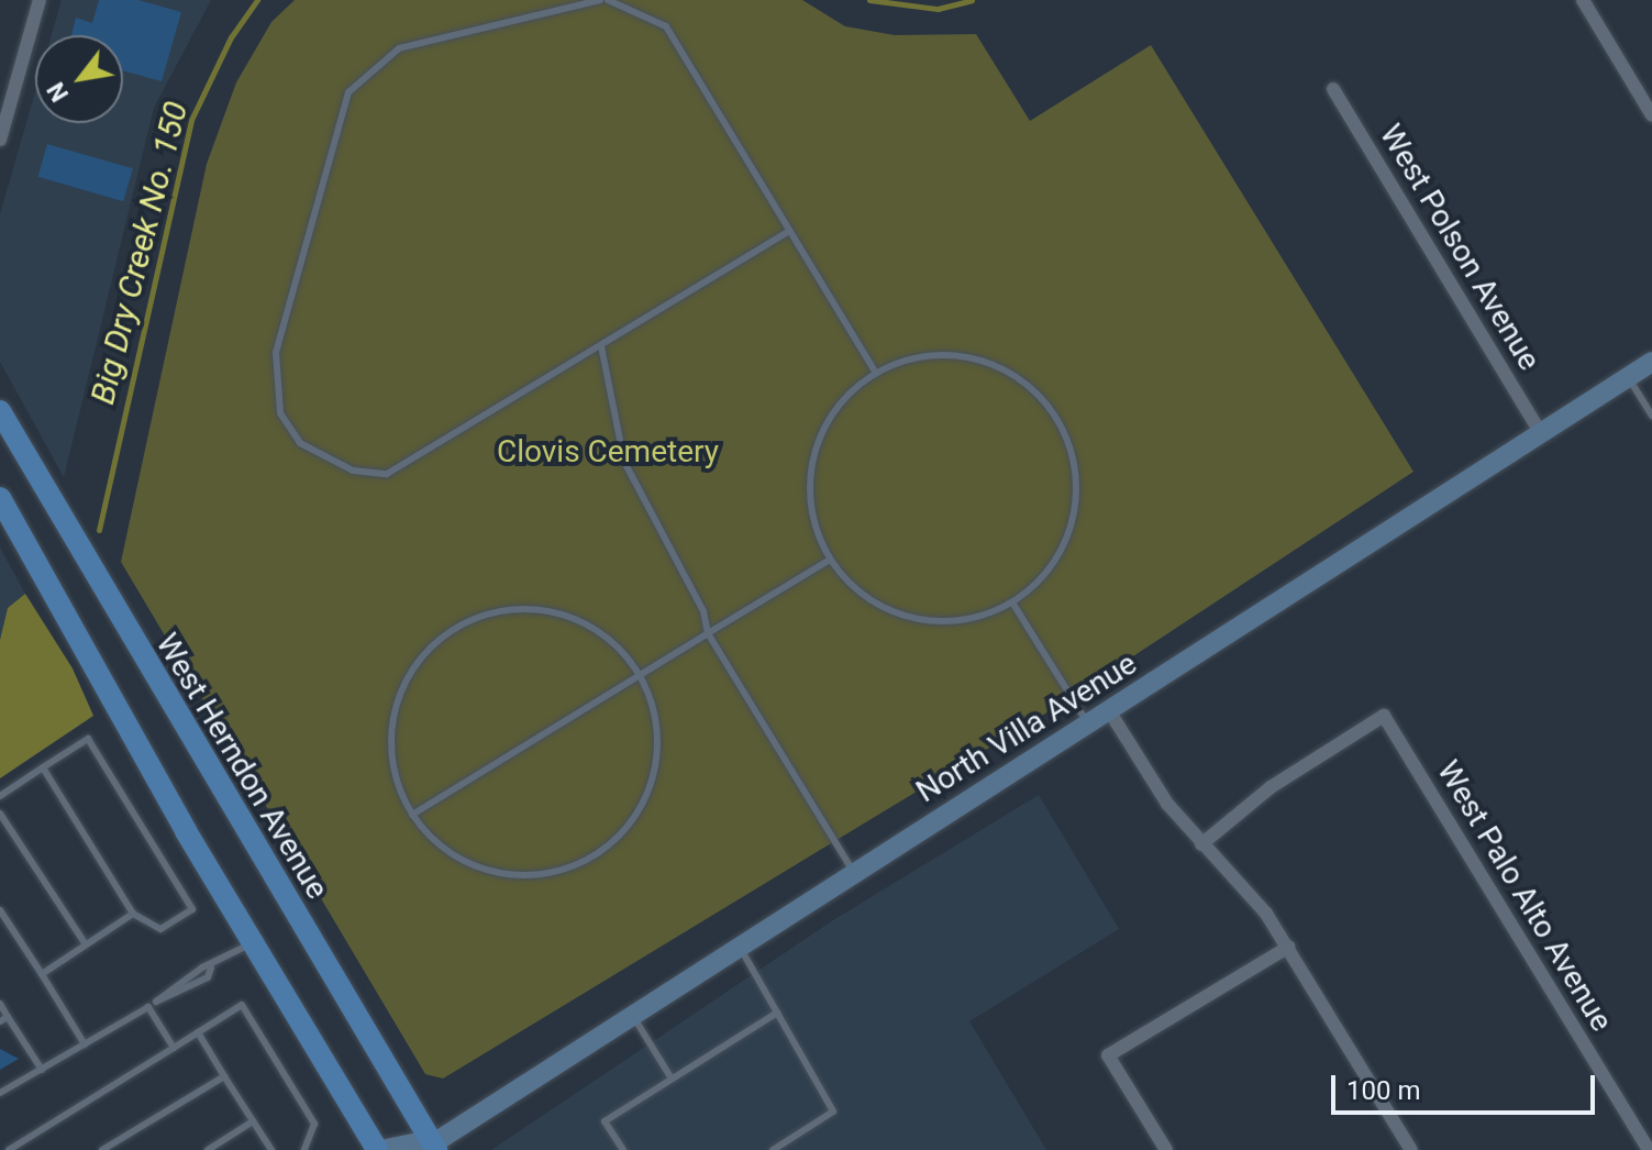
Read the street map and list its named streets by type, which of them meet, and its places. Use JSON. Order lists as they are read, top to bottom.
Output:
{
  "streets": {
    "main road": ["North Villa Avenue", "West Herndon Avenue"],
    "street": ["West Polson Avenue", "West Palo Alto Avenue"]
  },
  "crossings": [
    ["West Polson Avenue", "North Villa Avenue"],
    ["North Villa Avenue", "West Herndon Avenue"]
  ],
  "water": ["Big Dry Creek No. 150"],
  "parks": ["Clovis Cemetery"],
  "scale_bar": "100 m",
  "north": "bottom left"
}
